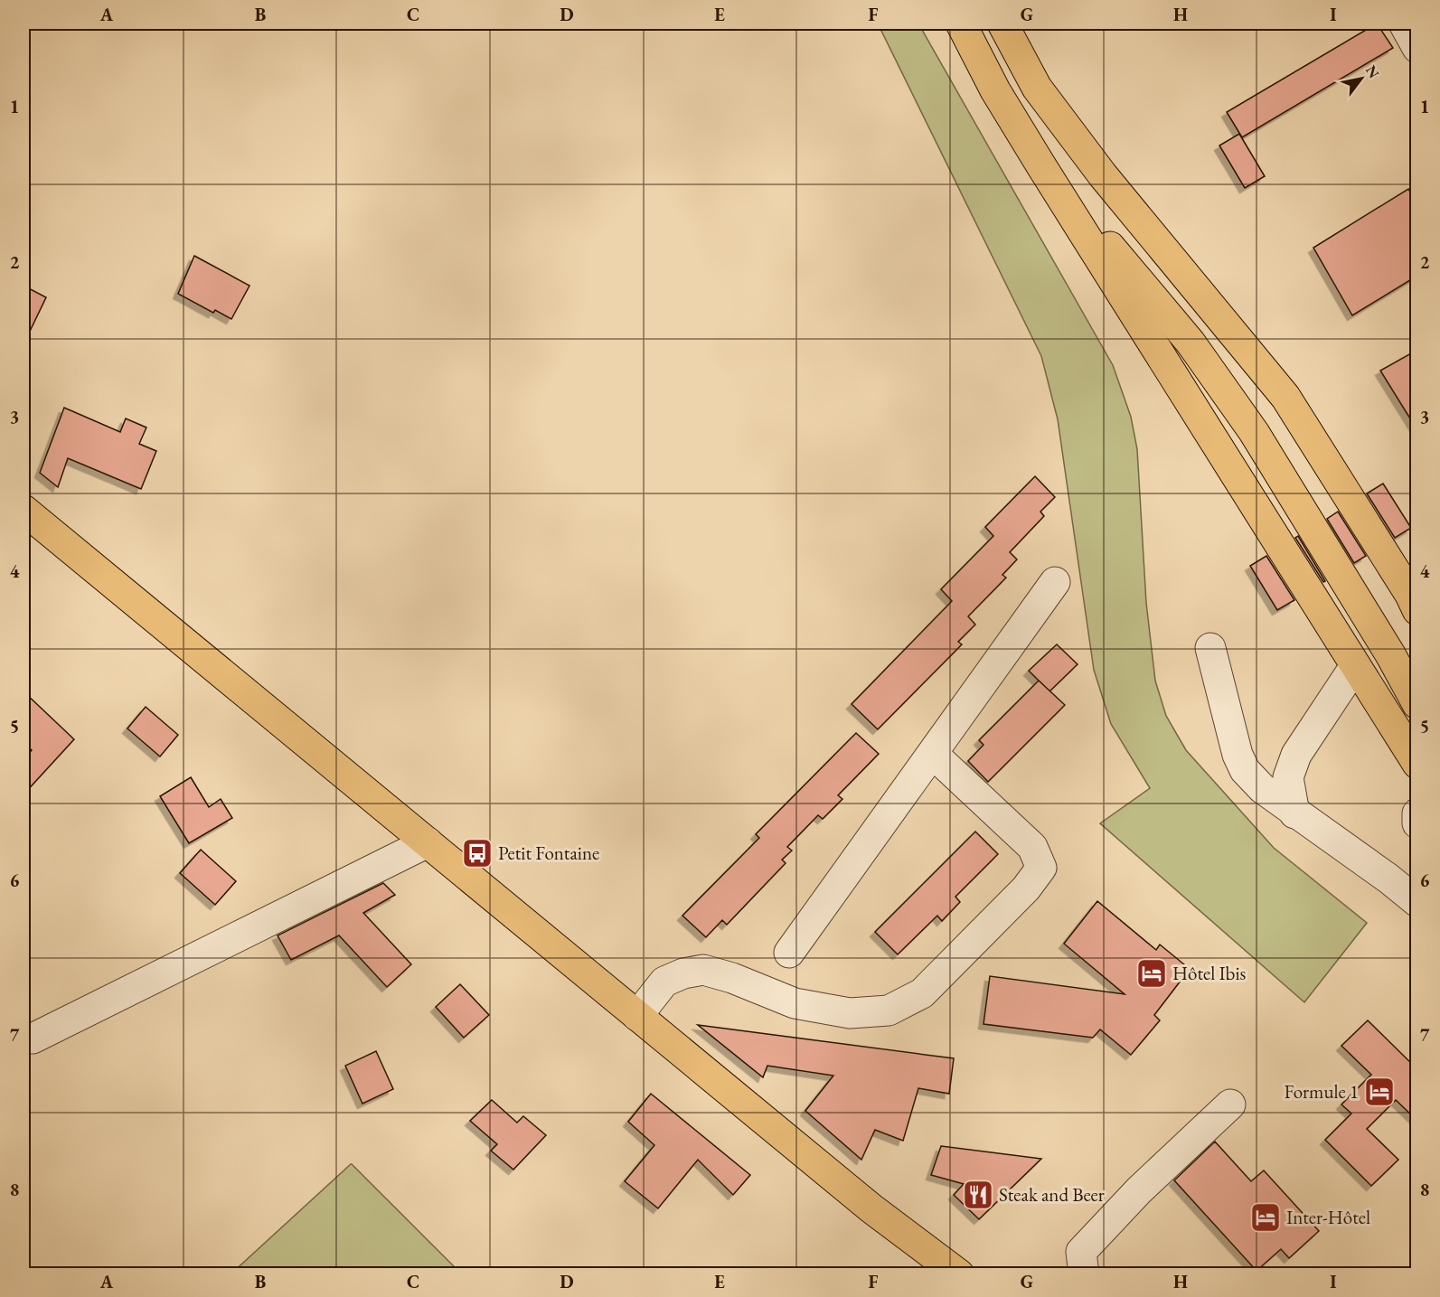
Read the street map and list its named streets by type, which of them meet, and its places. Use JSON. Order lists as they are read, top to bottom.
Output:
{
  "places": {
    "bus stop": ["Petit Fontaine"],
    "hotel": ["Hôtel Ibis", "Formule 1", "Inter-Hôtel"],
    "restaurant": ["Steak and Beer"]
  },
  "north": "top right",
  "grid": {
    "columns": [
      "A",
      "B",
      "C",
      "D",
      "E",
      "F",
      "G",
      "H",
      "I"
    ],
    "rows": [
      "1",
      "2",
      "3",
      "4",
      "5",
      "6",
      "7",
      "8"
    ]
  }
}
